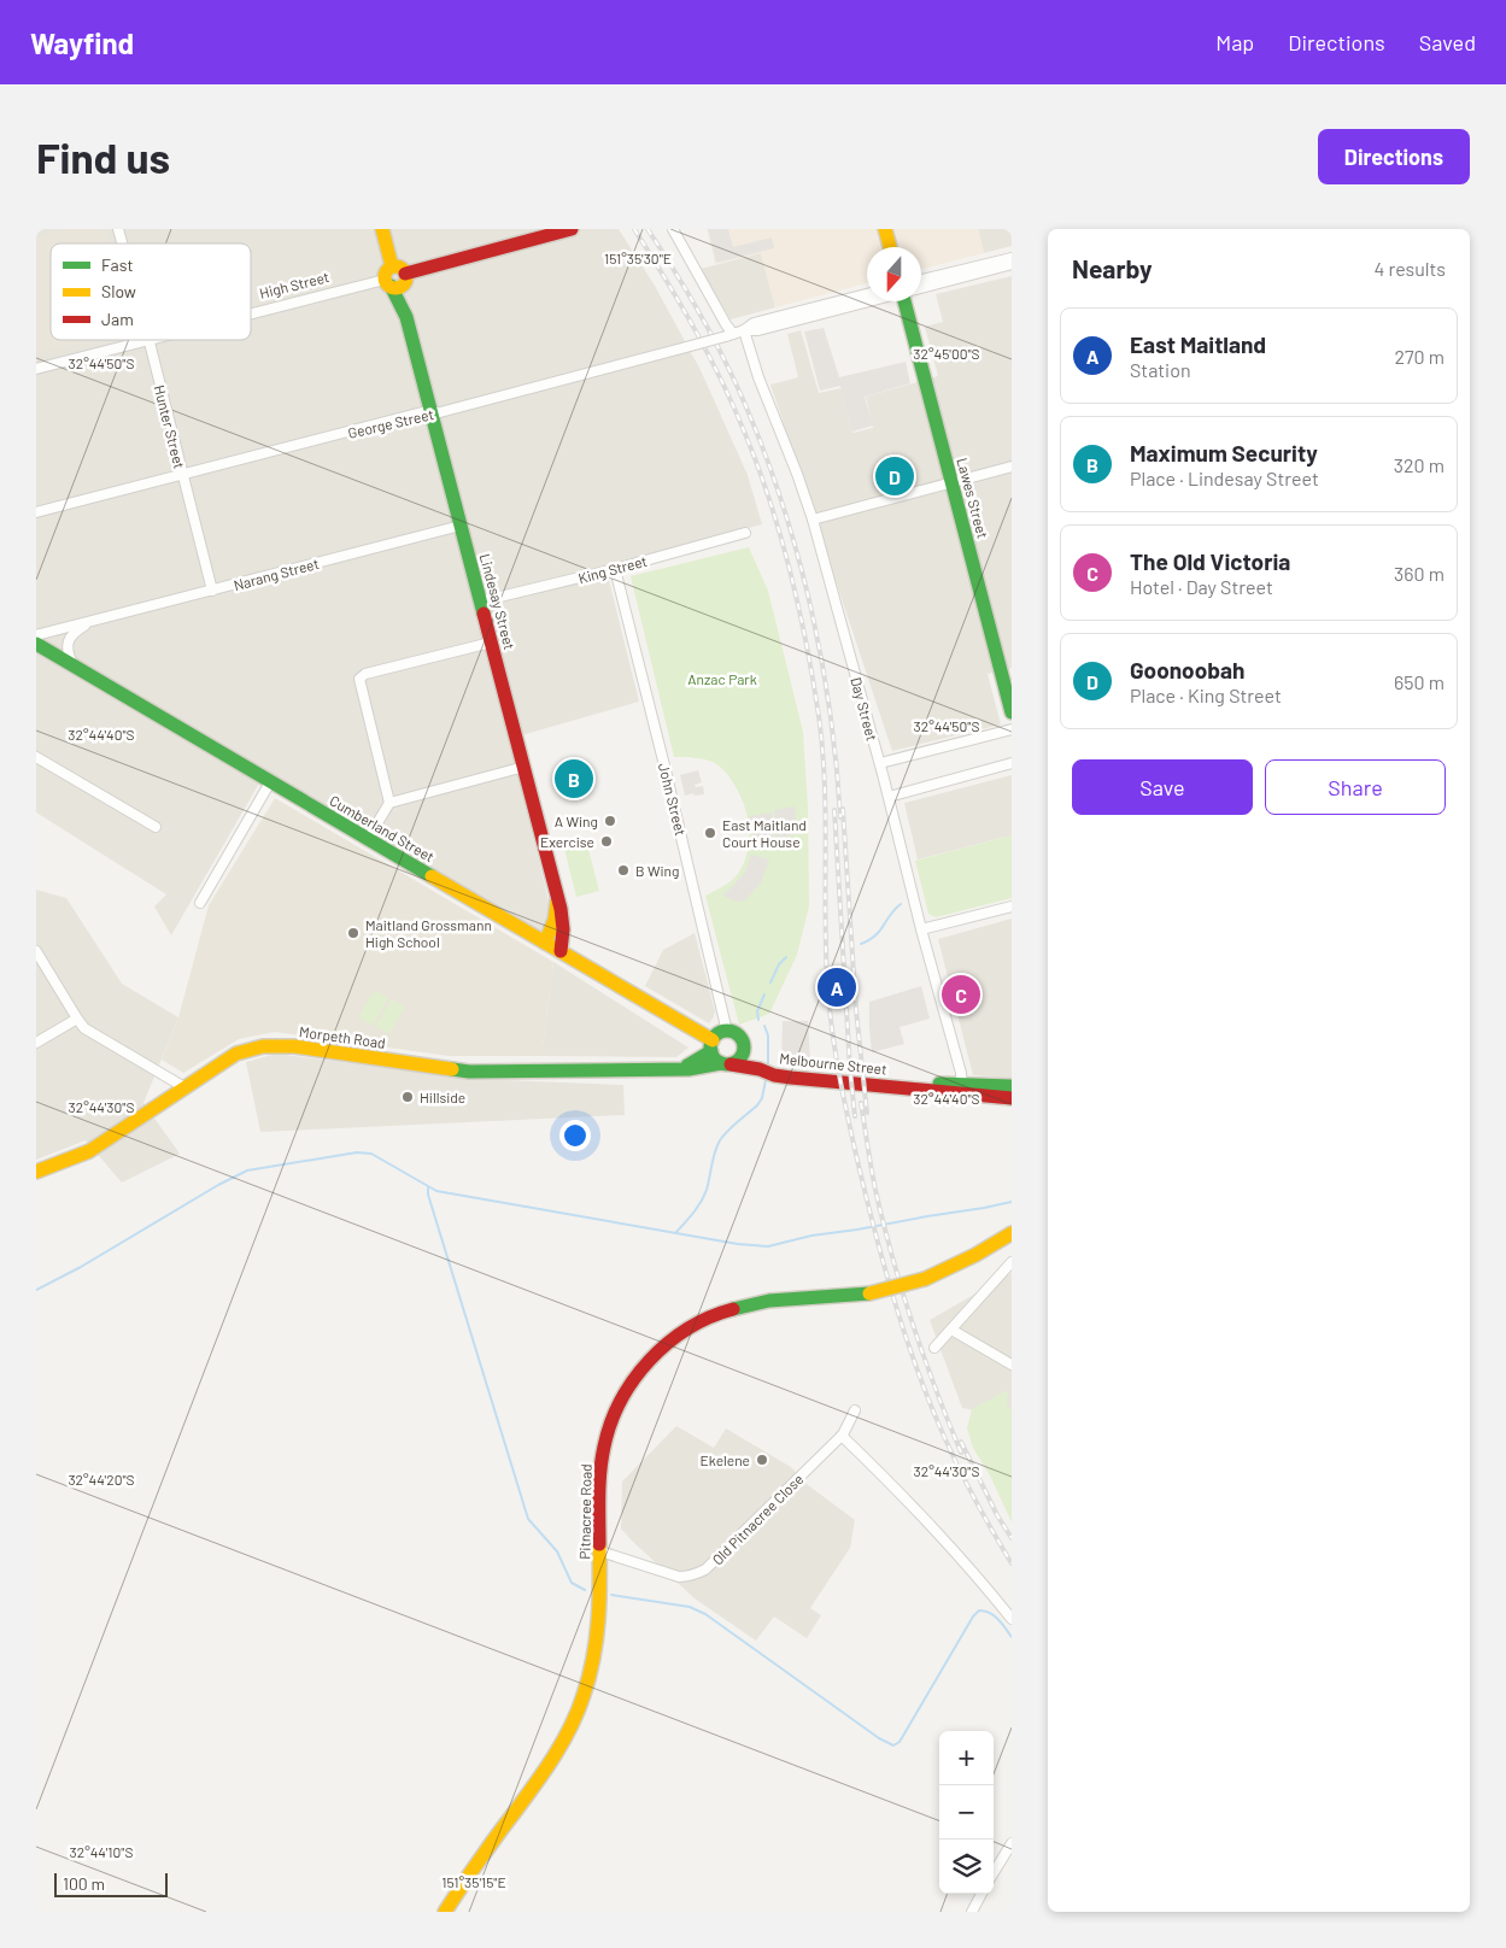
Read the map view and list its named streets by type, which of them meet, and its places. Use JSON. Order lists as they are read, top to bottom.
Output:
{
  "streets": {
    "main road": [
      "High Street",
      "Lawes Street",
      "Lindesay Street",
      "Cumberland Street",
      "Morpeth Road",
      "Melbourne Street",
      "Pitnacree Road"
    ],
    "street": [
      "George Street",
      "Hunter Street",
      "King Street",
      "Narang Street",
      "Day Street",
      "John Street",
      "Old Pitnacree Close"
    ]
  },
  "crossings": [
    ["High Street", "Lindesay Street"],
    ["George Street", "Hunter Street"],
    ["George Street", "Lindesay Street"],
    ["George Street", "Day Street"],
    ["Hunter Street", "Narang Street"],
    ["King Street", "Lindesay Street"],
    ["King Street", "John Street"],
    ["Narang Street", "Lindesay Street"],
    ["Narang Street", "Cumberland Street"],
    ["Lindesay Street", "Cumberland Street"],
    ["Day Street", "Melbourne Street"],
    ["John Street", "Cumberland Street"],
    ["John Street", "Morpeth Road"],
    ["John Street", "Melbourne Street"],
    ["Cumberland Street", "Morpeth Road"],
    ["Cumberland Street", "Melbourne Street"],
    ["Morpeth Road", "Melbourne Street"],
    ["Pitnacree Road", "Old Pitnacree Close"]
  ],
  "parks": ["Anzac Park"],
  "places": [
    "A Wing",
    "East Maitland Court House",
    "Exercise",
    "B Wing",
    "Maitland Grossmann High School",
    "Hillside",
    "Ekelene"
  ],
  "legend": ["Fast", "Slow", "Jam"],
  "scale_bar": "100 m",
  "north": "bottom",
  "page": {
    "header": "Wayfind",
    "nav": ["Map", "Directions", "Saved"],
    "buttons": [
      "Directions",
      ["Save", "Share"]
    ],
    "title": "Find us",
    "heading": ["Nearby", "4 results"],
    "list": [
      {
        "mark": "A",
        "name": "East Maitland",
        "note": "Station",
        "value": "270 m"
      },
      {
        "mark": "B",
        "name": "Maximum Security",
        "note": "Place · Lindesay Street",
        "value": "320 m"
      },
      {
        "mark": "C",
        "name": "The Old Victoria",
        "note": "Hotel · Day Street",
        "value": "360 m"
      },
      {
        "mark": "D",
        "name": "Goonoobah",
        "note": "Place · King Street",
        "value": "650 m"
      }
    ],
    "pins": [
      "D",
      "B",
      "A",
      "C"
    ],
    "map_buttons": ["+", "−"],
    "scale": "100 m"
  },
  "coordinates": [
    "151°35'30\"E",
    "32°45'00\"S",
    "32°44'50\"S",
    "32°44'40\"S",
    "32°44'30\"S",
    "32°44'20\"S",
    "32°44'10\"S",
    "151°35'15\"E"
  ]
}
